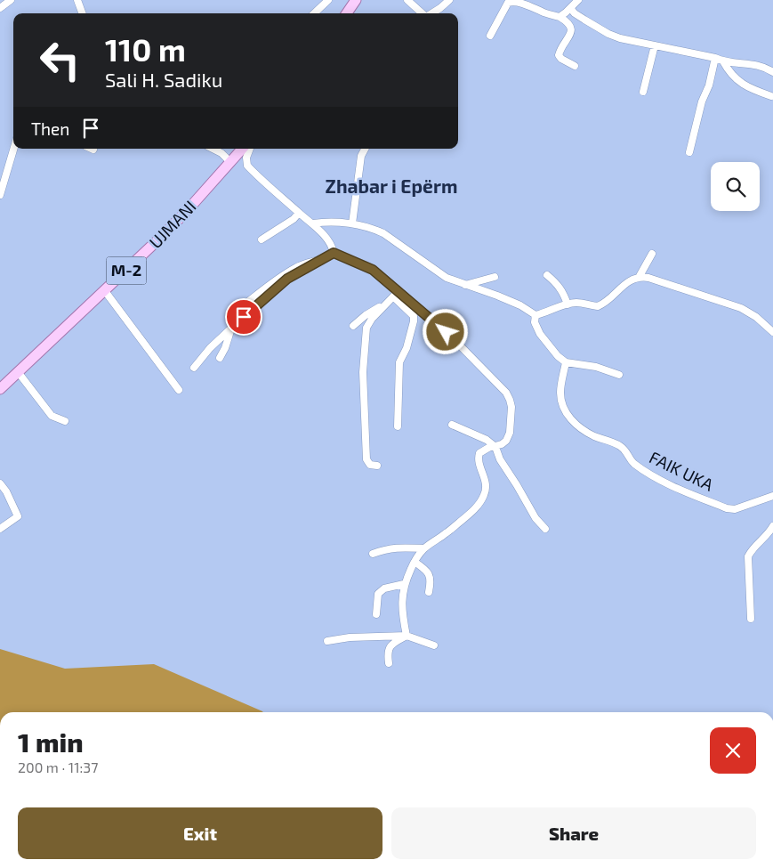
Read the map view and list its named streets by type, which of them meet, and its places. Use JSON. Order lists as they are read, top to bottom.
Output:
{
  "streets": {
    "main road": ["UJMANI", "M-2"],
    "street": ["FAIK UKA"]
  },
  "districts": ["Zhabar i Epërm"],
  "page": {
    "turn": ["110 m", "Sali H. Sadiku"],
    "then": "Then",
    "heading": ["1 min", "200 m · 11:37"],
    "buttons": ["Exit", "Share"]
  }
}
